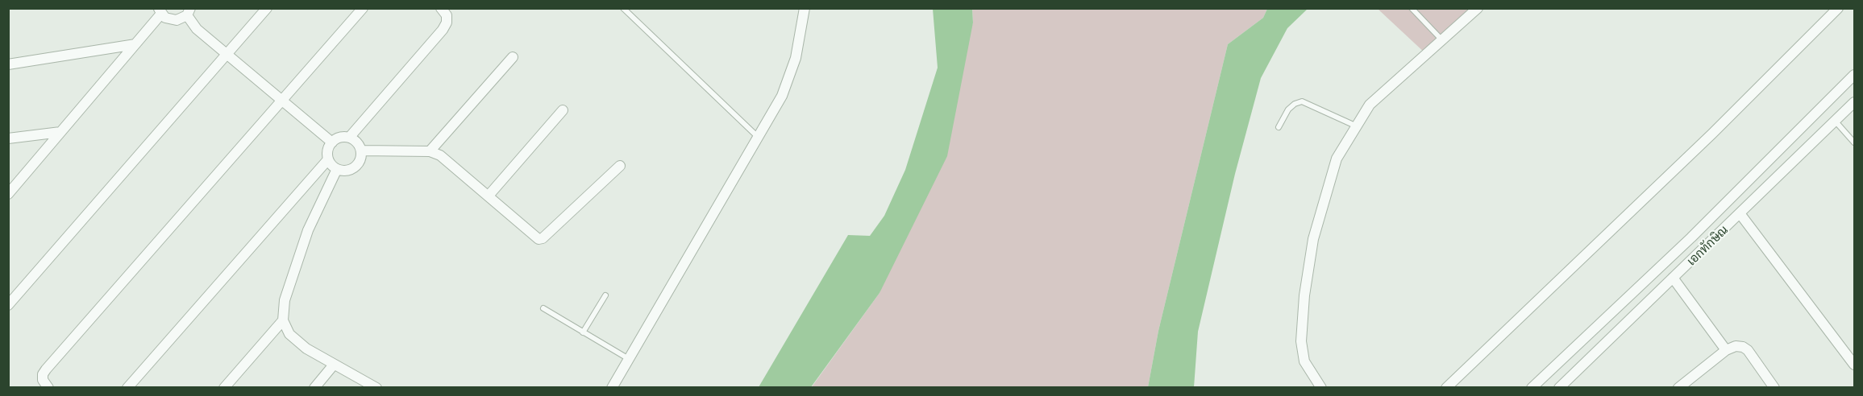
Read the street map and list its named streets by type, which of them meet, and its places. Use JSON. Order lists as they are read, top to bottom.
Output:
{
  "streets": {
    "street": ["เอกทักษิณ"]
  }
}
